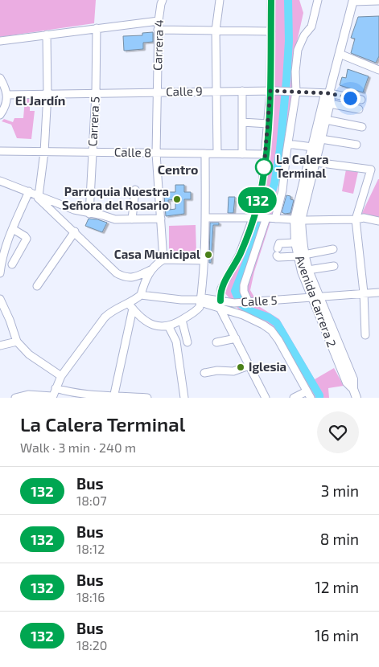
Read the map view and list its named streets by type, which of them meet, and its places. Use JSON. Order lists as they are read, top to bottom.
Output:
{
  "streets": {
    "main road": ["Avenida Carrera 2"],
    "street": [
      "Carrera 4",
      "Calle 9",
      "Carrera 5",
      "Calle 8",
      "Calle 5"
    ]
  },
  "crossings": [
    ["Carrera 4", "Calle 9"],
    ["Carrera 4", "Calle 8"],
    ["Calle 9", "Carrera 5"],
    ["Calle 9", "Avenida Carrera 2"],
    ["Carrera 5", "Calle 8"],
    ["Calle 5", "Avenida Carrera 2"]
  ],
  "districts": ["El Jardín", "Centro"],
  "places": [
    "La Calera Terminal",
    "Parroquia Nuestra Señora del Rosario",
    "Casa Municipal",
    "Iglesia"
  ],
  "lines": ["bus line 132"],
  "page": {
    "on_map": "132",
    "heading": ["La Calera Terminal", "Walk · 3 min · 240 m"],
    "list": [
      {
        "mark": "132",
        "name": "Bus",
        "note": "18:07",
        "value": "3 min"
      },
      {
        "mark": "132",
        "name": "Bus",
        "note": "18:12",
        "value": "8 min"
      },
      {
        "mark": "132",
        "name": "Bus",
        "note": "18:16",
        "value": "12 min"
      },
      {
        "mark": "132",
        "name": "Bus",
        "note": "18:20",
        "value": "16 min"
      }
    ]
  }
}
